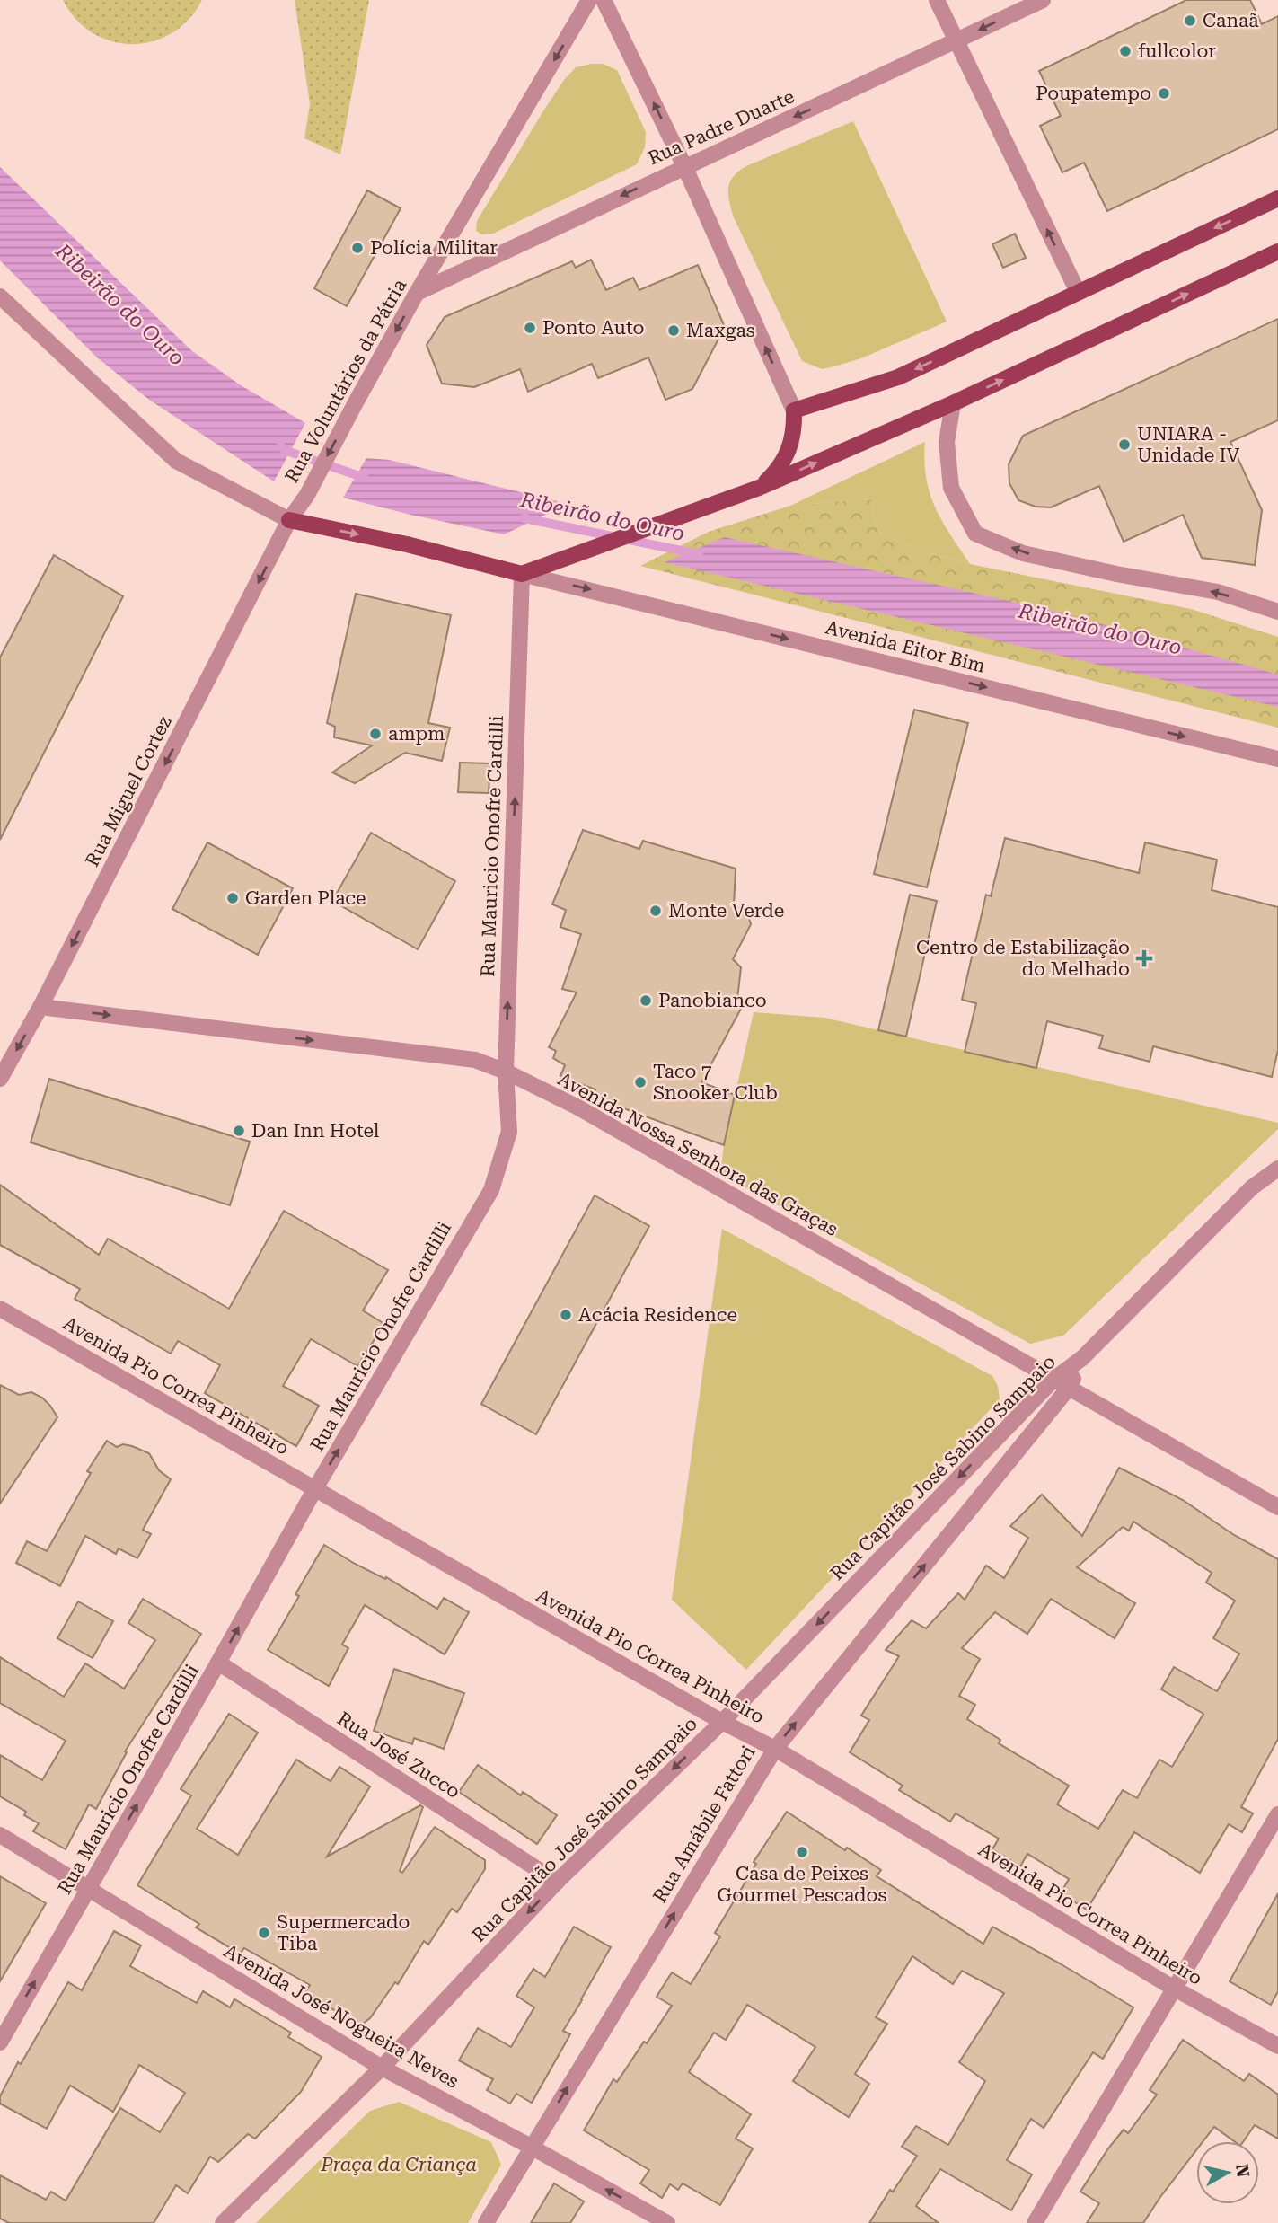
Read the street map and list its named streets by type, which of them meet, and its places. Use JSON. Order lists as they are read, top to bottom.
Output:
{
  "streets": {
    "street": [
      "Rua Padre Duarte",
      "Rua Voluntários da Pátria",
      "Avenida Eitor Bim",
      "Rua Miguel Cortez",
      "Rua Mauricio Onofre Cardilli",
      "Avenida Nossa Senhora das Graças",
      "Avenida Pio Correa Pinheiro",
      "Rua Capitão José Sabino Sampaio",
      "Rua José Zucco",
      "Rua Amábile Fattori",
      "Avenida José Nogueira Neves"
    ]
  },
  "crossings": [
    ["Rua Padre Duarte", "Rua Voluntários da Pátria"],
    ["Rua Voluntários da Pátria", "Rua Miguel Cortez"],
    ["Avenida Eitor Bim", "Rua Mauricio Onofre Cardilli"],
    ["Rua Miguel Cortez", "Avenida Nossa Senhora das Graças"],
    ["Rua Mauricio Onofre Cardilli", "Avenida Nossa Senhora das Graças"],
    ["Rua Mauricio Onofre Cardilli", "Avenida Pio Correa Pinheiro"],
    ["Rua Mauricio Onofre Cardilli", "Rua José Zucco"],
    ["Rua Mauricio Onofre Cardilli", "Avenida José Nogueira Neves"],
    ["Avenida Nossa Senhora das Graças", "Rua Capitão José Sabino Sampaio"],
    ["Avenida Nossa Senhora das Graças", "Rua Amábile Fattori"],
    ["Avenida Pio Correa Pinheiro", "Rua Capitão José Sabino Sampaio"],
    ["Avenida Pio Correa Pinheiro", "Rua Amábile Fattori"],
    ["Rua Capitão José Sabino Sampaio", "Rua José Zucco"],
    ["Rua Capitão José Sabino Sampaio", "Rua Amábile Fattori"],
    ["Rua Capitão José Sabino Sampaio", "Avenida José Nogueira Neves"],
    ["Rua Amábile Fattori", "Avenida José Nogueira Neves"]
  ],
  "one_way": [
    "Rua Padre Duarte",
    "Rua Voluntários da Pátria",
    "Avenida Eitor Bim",
    "Rua Miguel Cortez",
    "Rua Mauricio Onofre Cardilli",
    "Rua Capitão José Sabino Sampaio",
    "Rua Amábile Fattori"
  ],
  "water": ["Ribeirão do Ouro"],
  "parks": ["Praça da Criança"],
  "places": {
    "other": [
      "Canaã",
      "fullcolor",
      "Poupatempo",
      "Polícia Militar",
      "Ponto Auto",
      "Maxgas",
      "UNIARA - Unidade IV",
      "ampm",
      "Garden Place",
      "Monte Verde",
      "Panobianco",
      "Taco 7 Snooker Club",
      "Dan Inn Hotel",
      "Acácia Residence",
      "Casa de Peixes Gourmet Pescados",
      "Supermercado Tiba"
    ],
    "health": ["Centro de Estabilização do Melhado"]
  },
  "north": "right"
}
